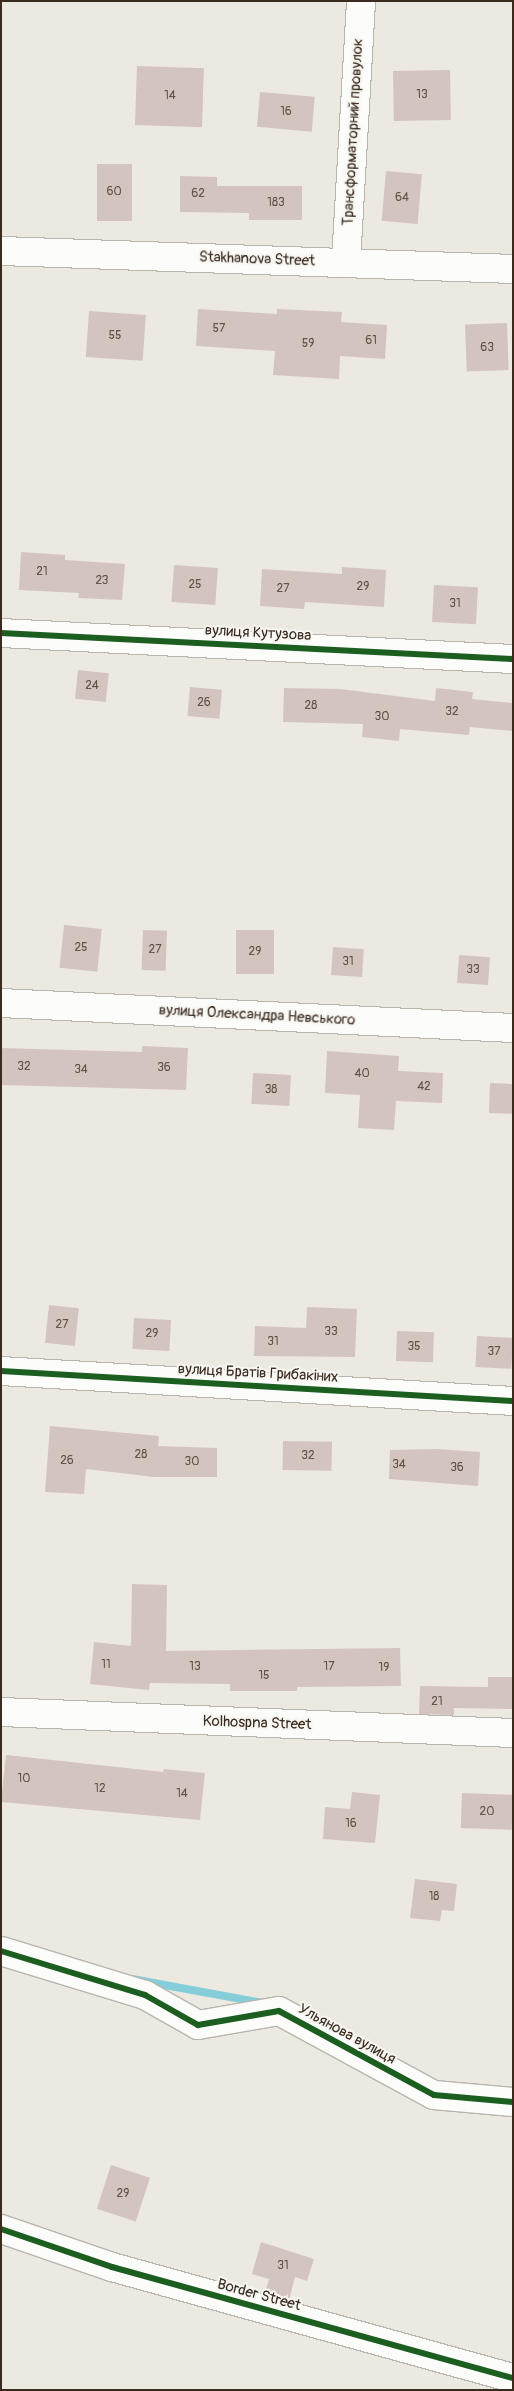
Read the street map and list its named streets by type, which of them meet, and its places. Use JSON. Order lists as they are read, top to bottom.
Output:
{
  "streets": {
    "street": [
      "Трансформаторний провулок",
      "Stakhanova Street",
      "вулиця Кутузова",
      "вулиця Олександра Невського",
      "вулиця Братів Грибакіних",
      "Kolhospna Street",
      "Ульянова вулиця",
      "Border Street"
    ]
  },
  "crossings": [
    ["Трансформаторний провулок", "Stakhanova Street"]
  ],
  "house_numbers": [
    "13",
    "14",
    "16",
    "60",
    "62",
    "64",
    "183",
    "57",
    "55",
    "61",
    "59",
    "63",
    "21",
    "23",
    "25",
    "29",
    "27",
    "31",
    "24",
    "26",
    "28",
    "32",
    "30",
    "25",
    "27",
    "29",
    "31",
    "33",
    "32",
    "36",
    "34",
    "40",
    "42",
    "38",
    "27",
    "33",
    "29",
    "31",
    "35",
    "37",
    "28",
    "32",
    "26",
    "30",
    "34",
    "36",
    "11",
    "13",
    "17",
    "19",
    "15",
    "21",
    "10",
    "12",
    "14",
    "20",
    "16",
    "18",
    "29",
    "31"
  ]
}
